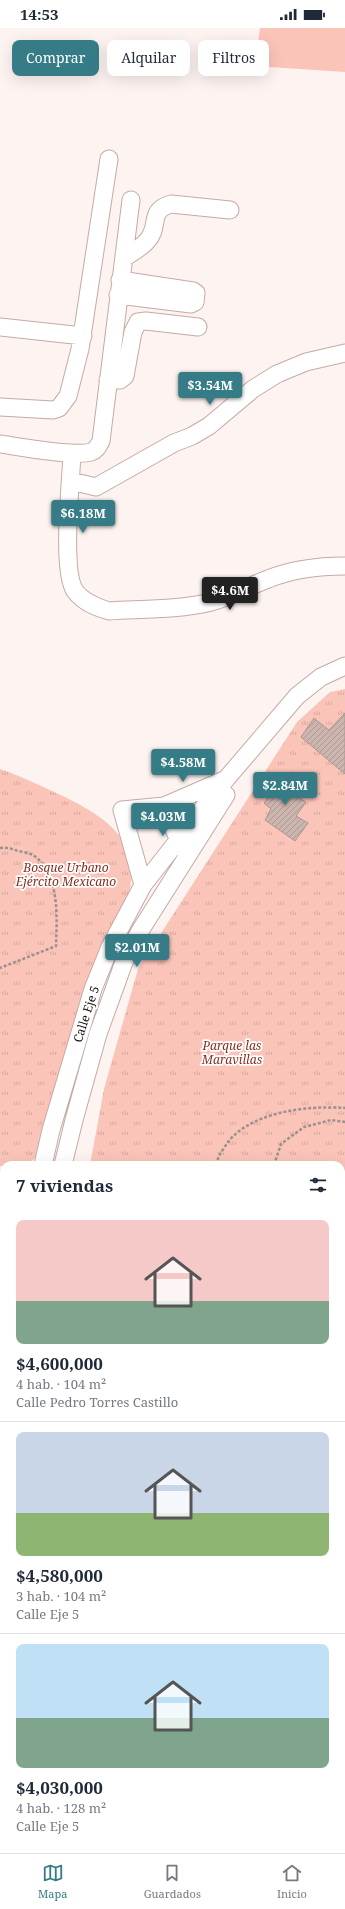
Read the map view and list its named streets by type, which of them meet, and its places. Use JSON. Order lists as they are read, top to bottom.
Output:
{
  "streets": {
    "street": ["Calle Eje 5"]
  },
  "parks": ["Bosque Urbano Ejército Mexicano", "Parque las Maravillas"],
  "page": {
    "status": "14:53",
    "chip": ["Comprar", "Alquilar", "Filtros"],
    "price": [
      "$3.54M",
      "$6.18M",
      "$4.6M",
      "$4.58M",
      "$2.84M",
      "$4.03M",
      "$2.01M"
    ],
    "heading": "7 viviendas",
    "list": [
      {
        "name": "$4,600,000",
        "note": "4 hab. · 104 m² · Calle Pedro Torres Castillo"
      },
      {
        "name": "$4,580,000",
        "note": "3 hab. · 104 m² · Calle Eje 5"
      },
      {
        "name": "$4,030,000",
        "note": "4 hab. · 128 m² · Calle Eje 5"
      }
    ],
    "tabs": ["Mapa", "Guardados", "Inicio"]
  }
}
